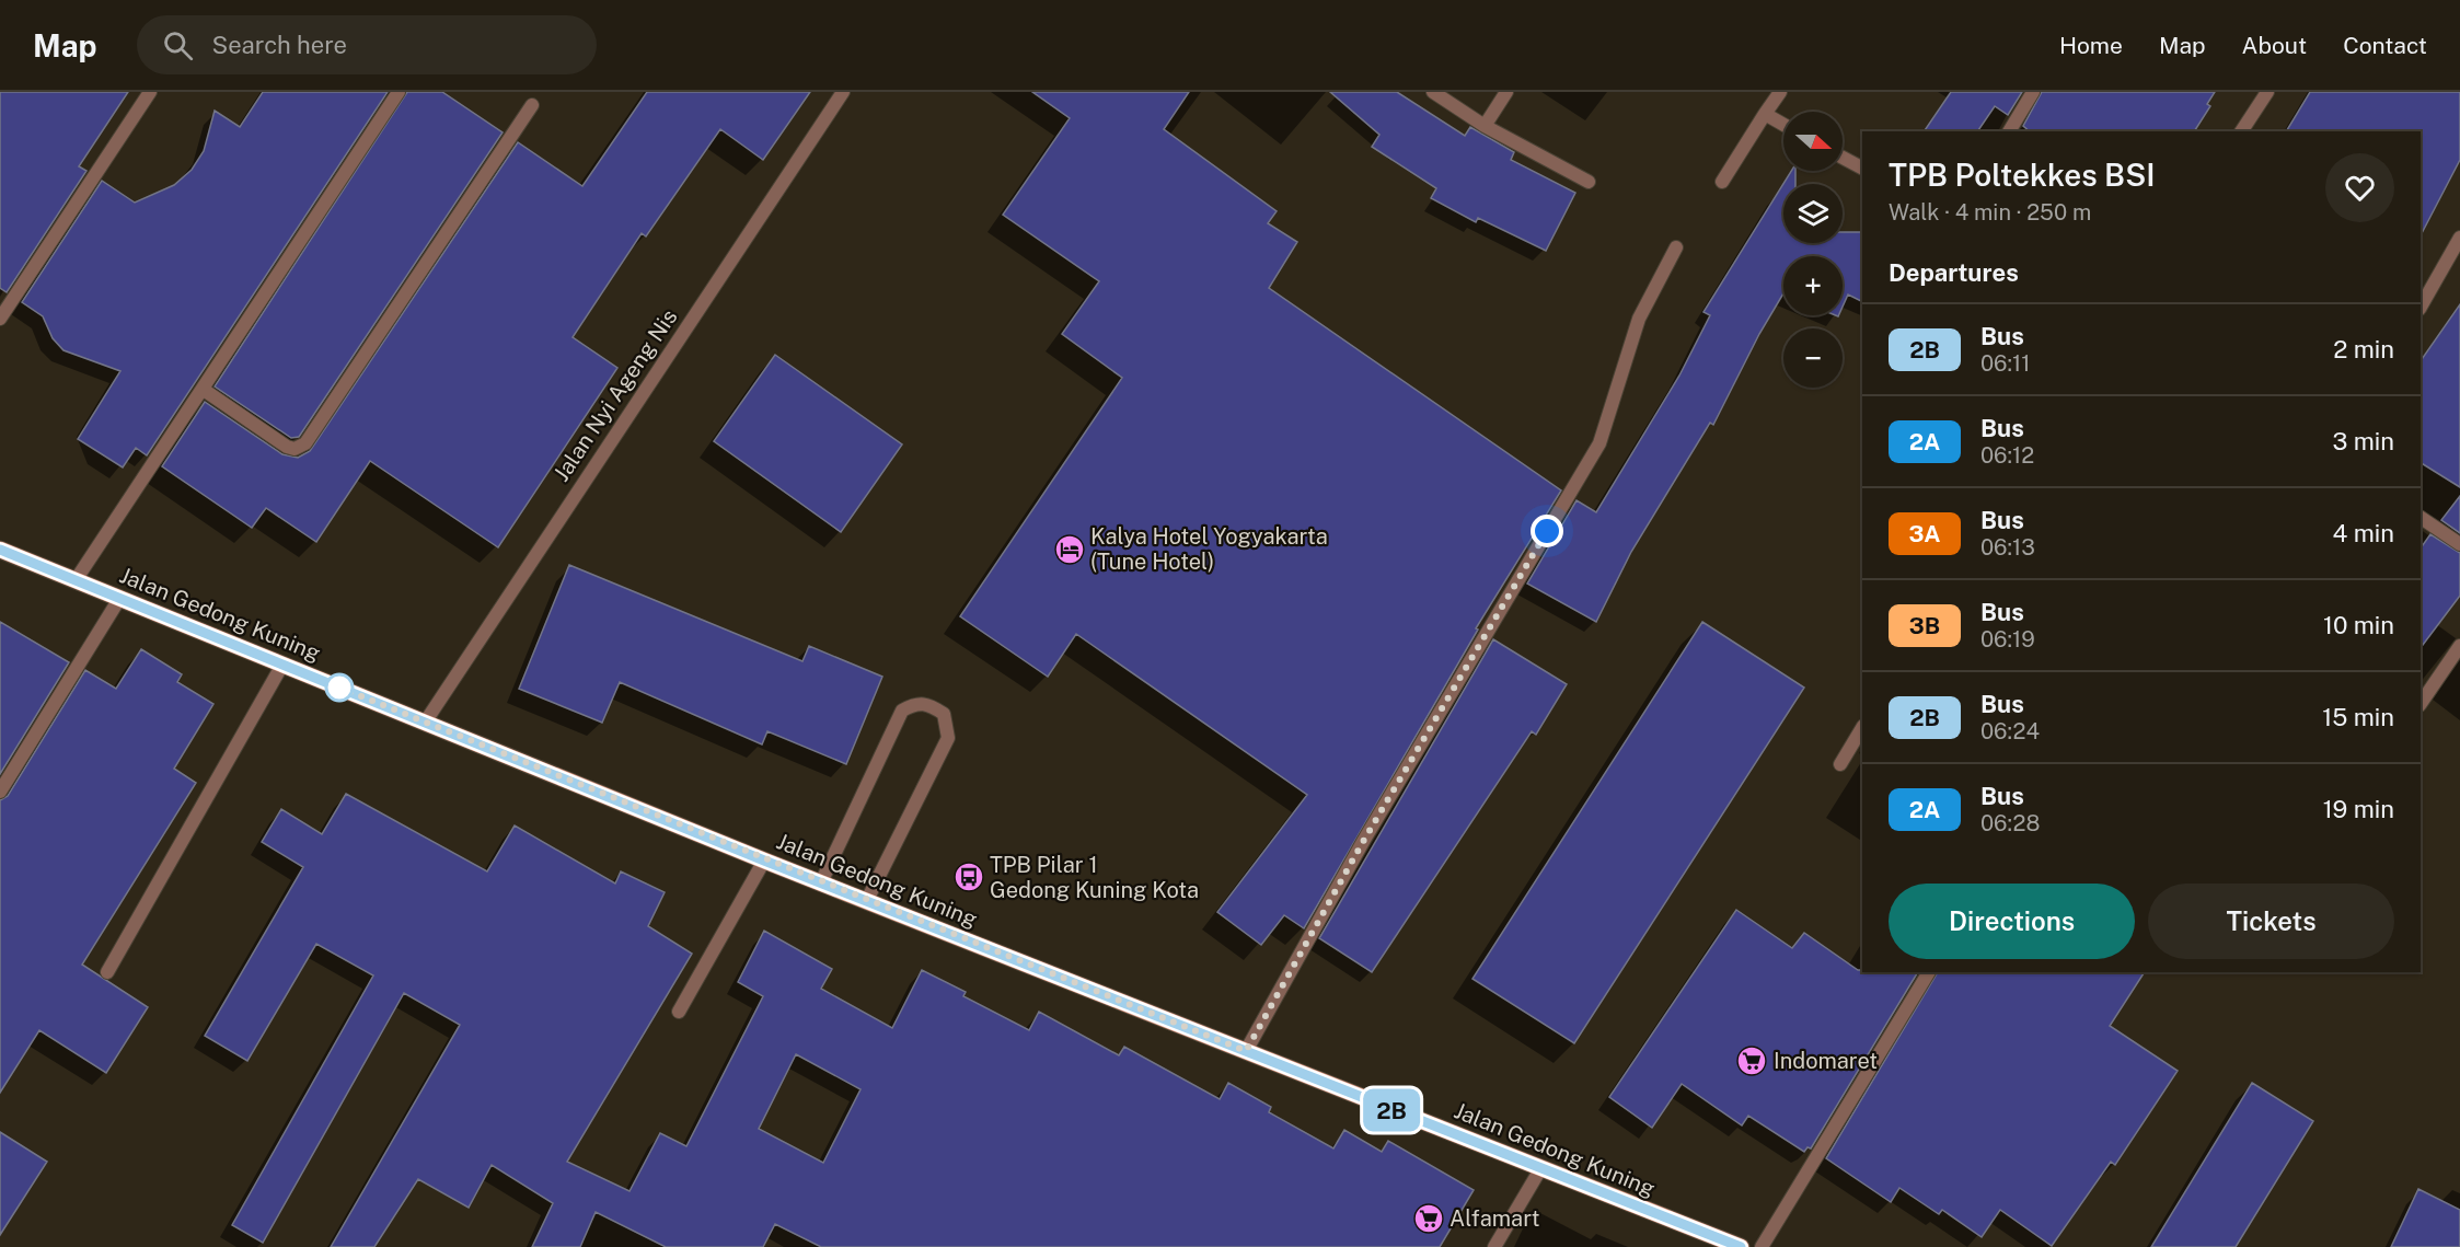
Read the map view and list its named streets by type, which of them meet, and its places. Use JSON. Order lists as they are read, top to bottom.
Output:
{
  "streets": {
    "main road": ["Jalan Gedong Kuning"],
    "street": ["Jalan Nyi Ageng Nis"]
  },
  "crossings": [
    ["Jalan Nyi Ageng Nis", "Jalan Gedong Kuning"]
  ],
  "places": {
    "hotel": ["Kalya Hotel Yogyakarta (Tune Hotel)"],
    "bus stop": ["TPB Pilar 1 Gedong Kuning Kota"],
    "supermarket": ["Indomaret", "Alfamart"]
  },
  "lines": ["bus line 2B"],
  "north": "right",
  "page": {
    "header": "Map",
    "search": "Search here",
    "nav": [
      "Home",
      "Map",
      "About",
      "Contact"
    ],
    "on_map": "2B",
    "map_buttons": ["+", "−"],
    "heading": [
      ["TPB Poltekkes BSI", "Walk · 4 min · 250 m"],
      "Departures"
    ],
    "list": [
      {
        "mark": "2B",
        "name": "Bus",
        "note": "06:11",
        "value": "2 min"
      },
      {
        "mark": "2A",
        "name": "Bus",
        "note": "06:12",
        "value": "3 min"
      },
      {
        "mark": "3A",
        "name": "Bus",
        "note": "06:13",
        "value": "4 min"
      },
      {
        "mark": "3B",
        "name": "Bus",
        "note": "06:19",
        "value": "10 min"
      },
      {
        "mark": "2B",
        "name": "Bus",
        "note": "06:24",
        "value": "15 min"
      },
      {
        "mark": "2A",
        "name": "Bus",
        "note": "06:28",
        "value": "19 min"
      }
    ],
    "buttons": ["Directions", "Tickets"]
  }
}
